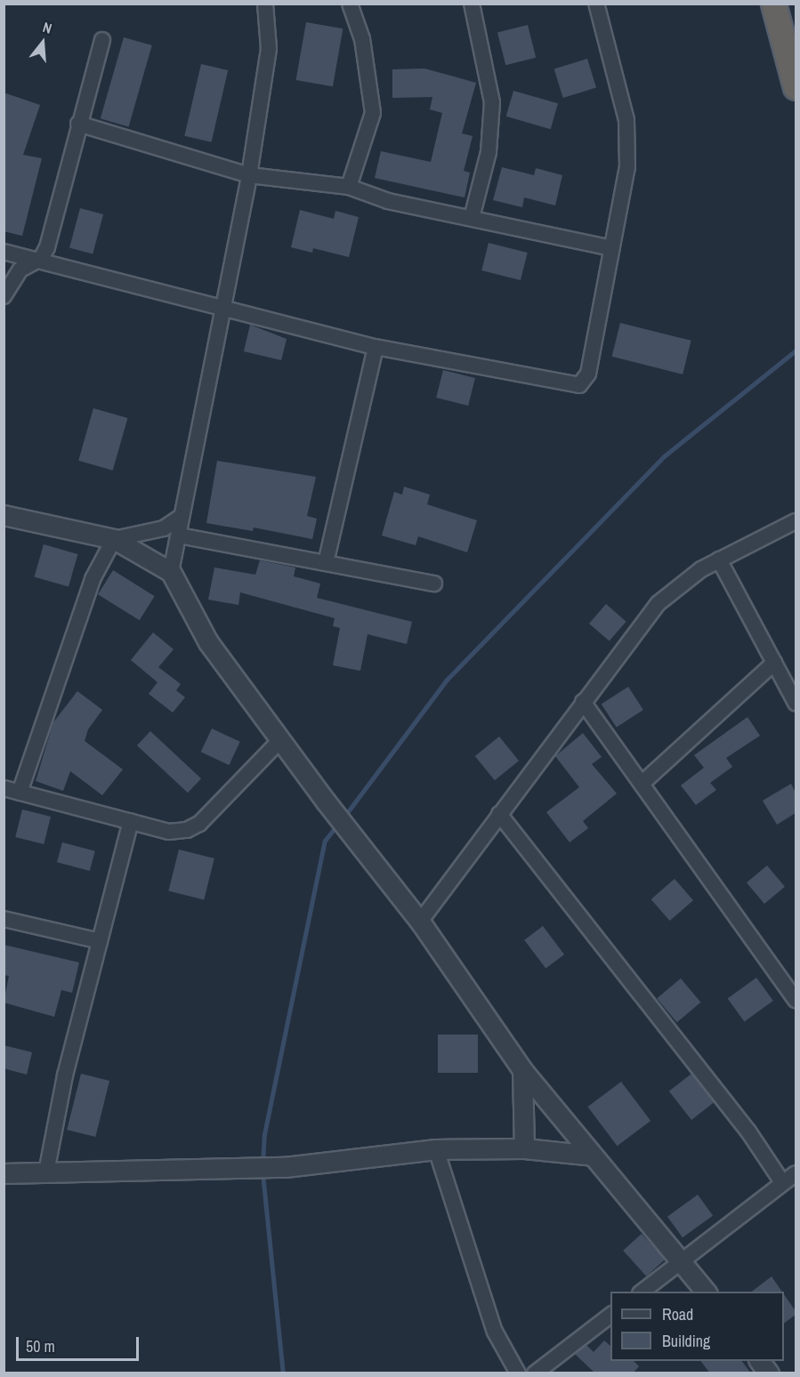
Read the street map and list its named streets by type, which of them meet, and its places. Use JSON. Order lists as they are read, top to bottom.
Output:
{
  "legend": ["Road", "Building"],
  "scale_bar": "50 m",
  "north": "top"
}
